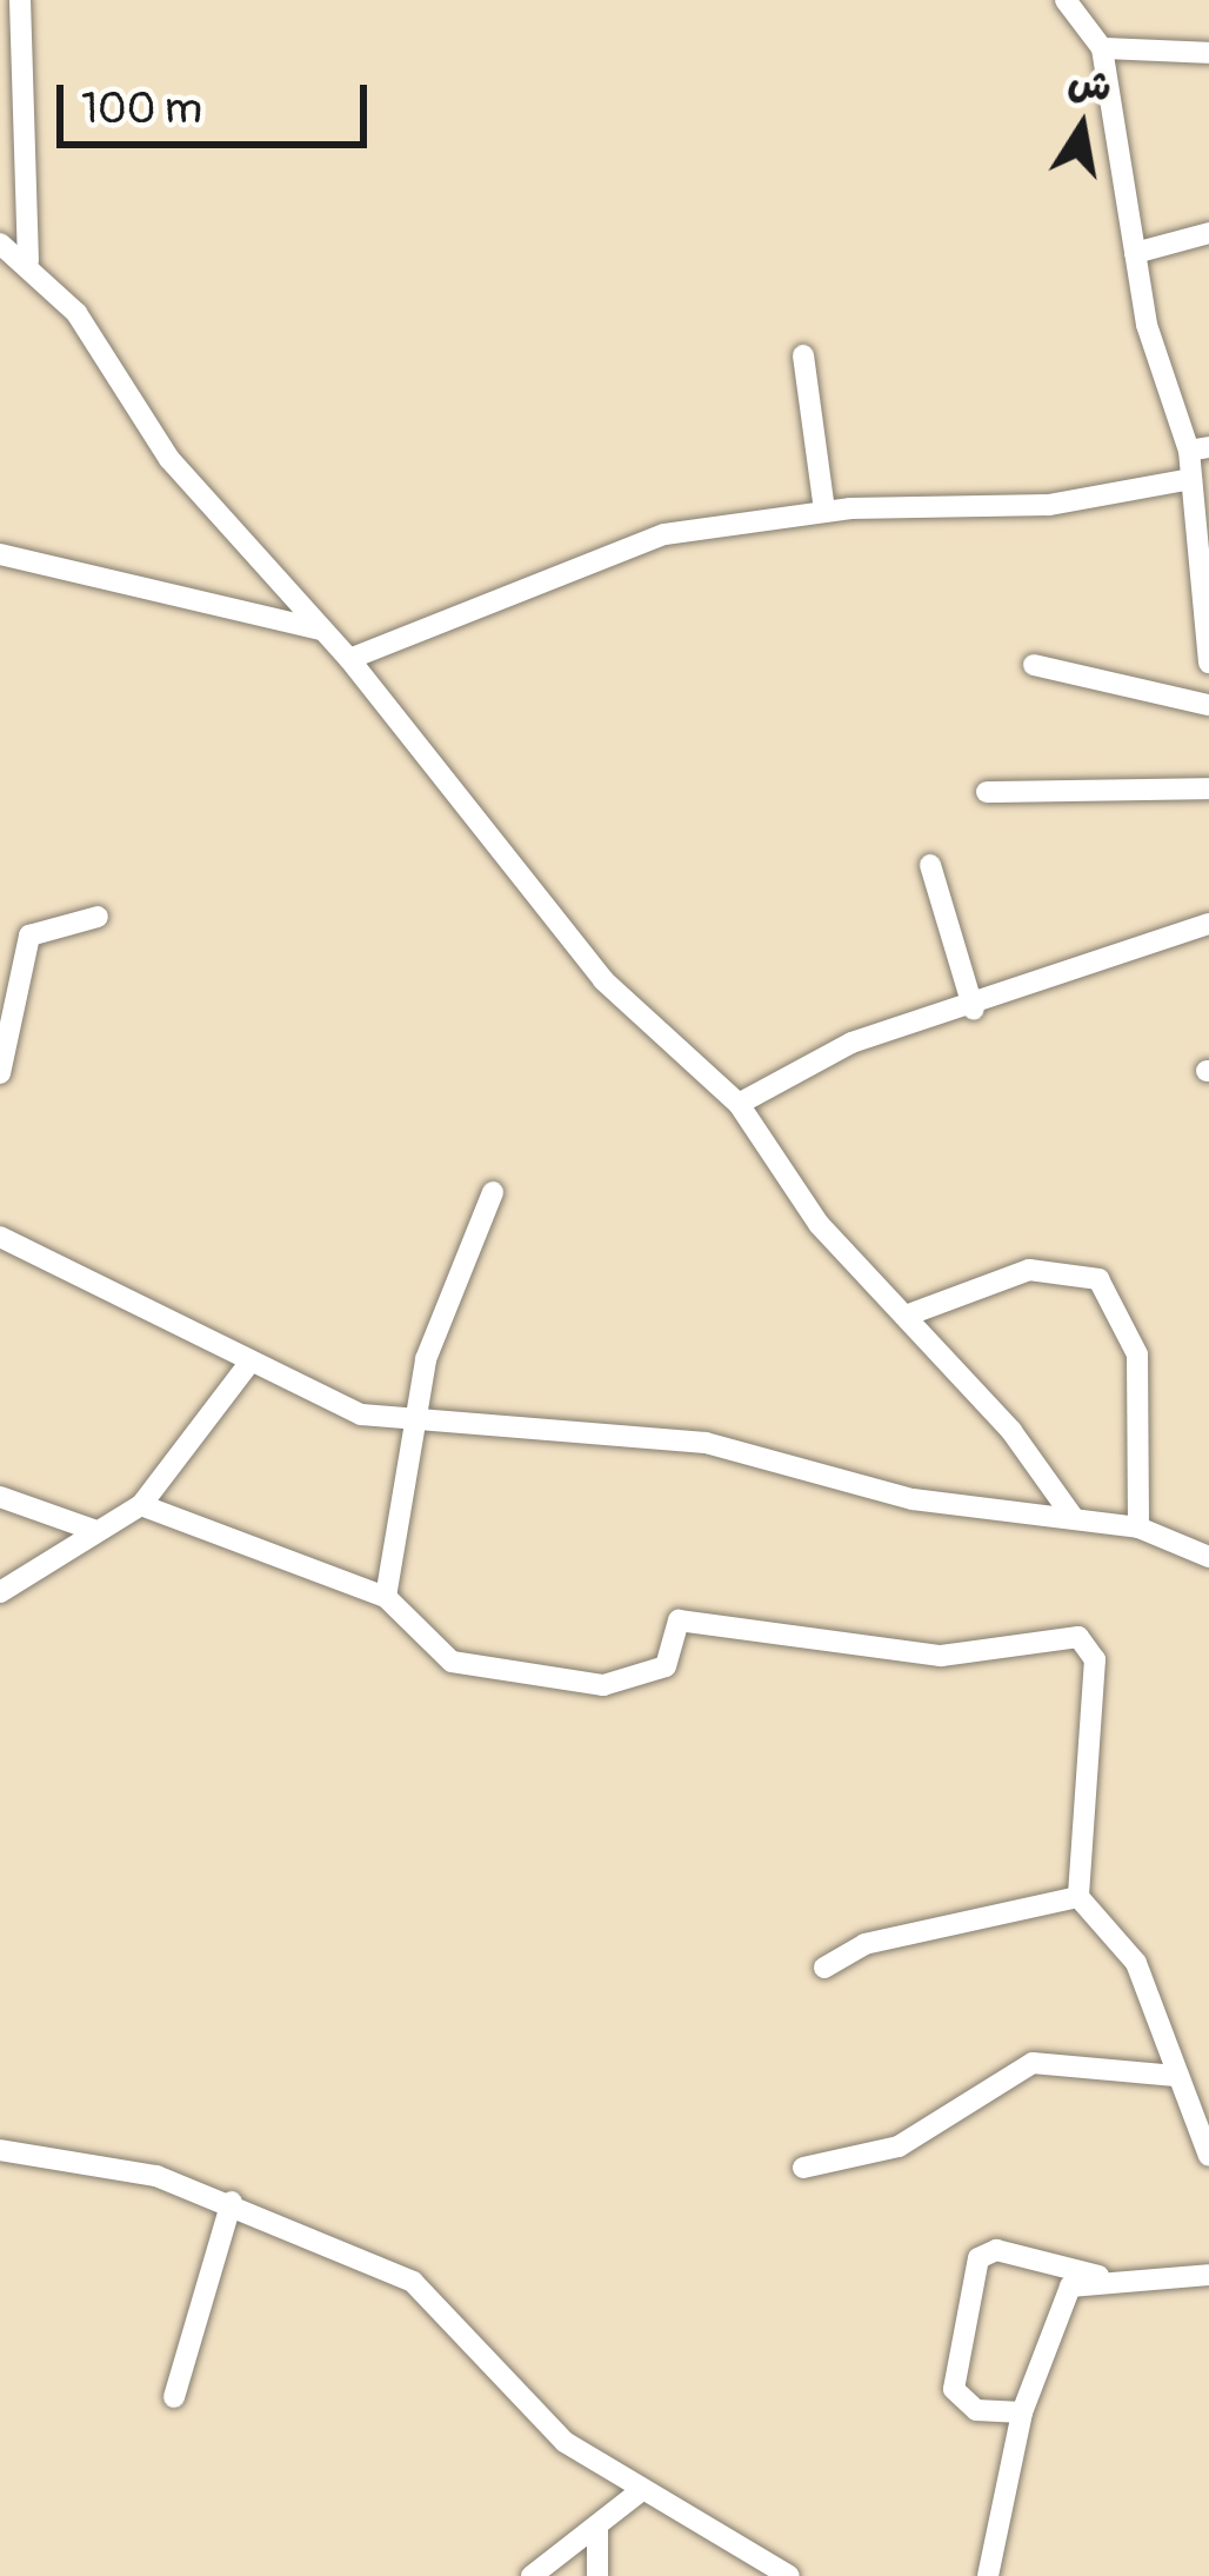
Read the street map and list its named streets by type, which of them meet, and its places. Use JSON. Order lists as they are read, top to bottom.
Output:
{
  "scale_bar": "100 m",
  "north": "top"
}
